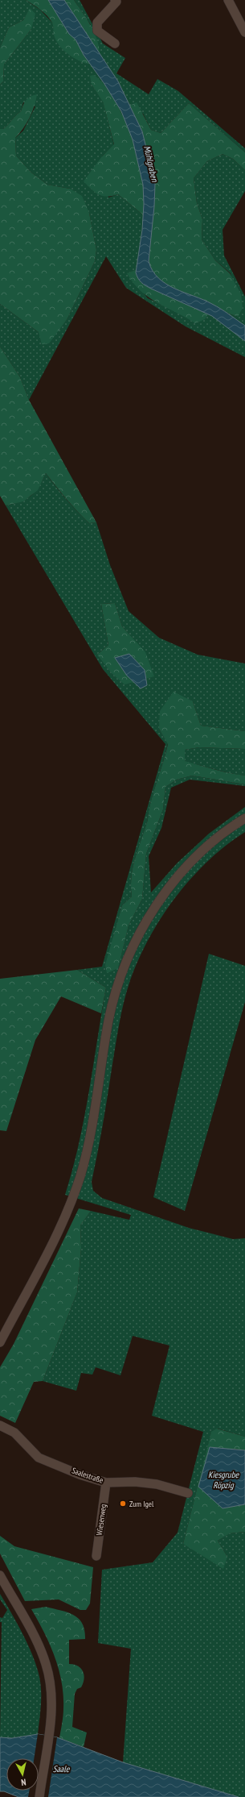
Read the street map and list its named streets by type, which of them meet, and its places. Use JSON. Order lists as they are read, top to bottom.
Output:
{
  "streets": {
    "street": ["Saalestraße", "Wiesenweg"]
  },
  "crossings": [
    ["Saalestraße", "Wiesenweg"]
  ],
  "water": ["Mühlgraben", "Kiesgrube Röpzig", "Saale"],
  "places": ["Zum Igel"],
  "north": "bottom"
}
